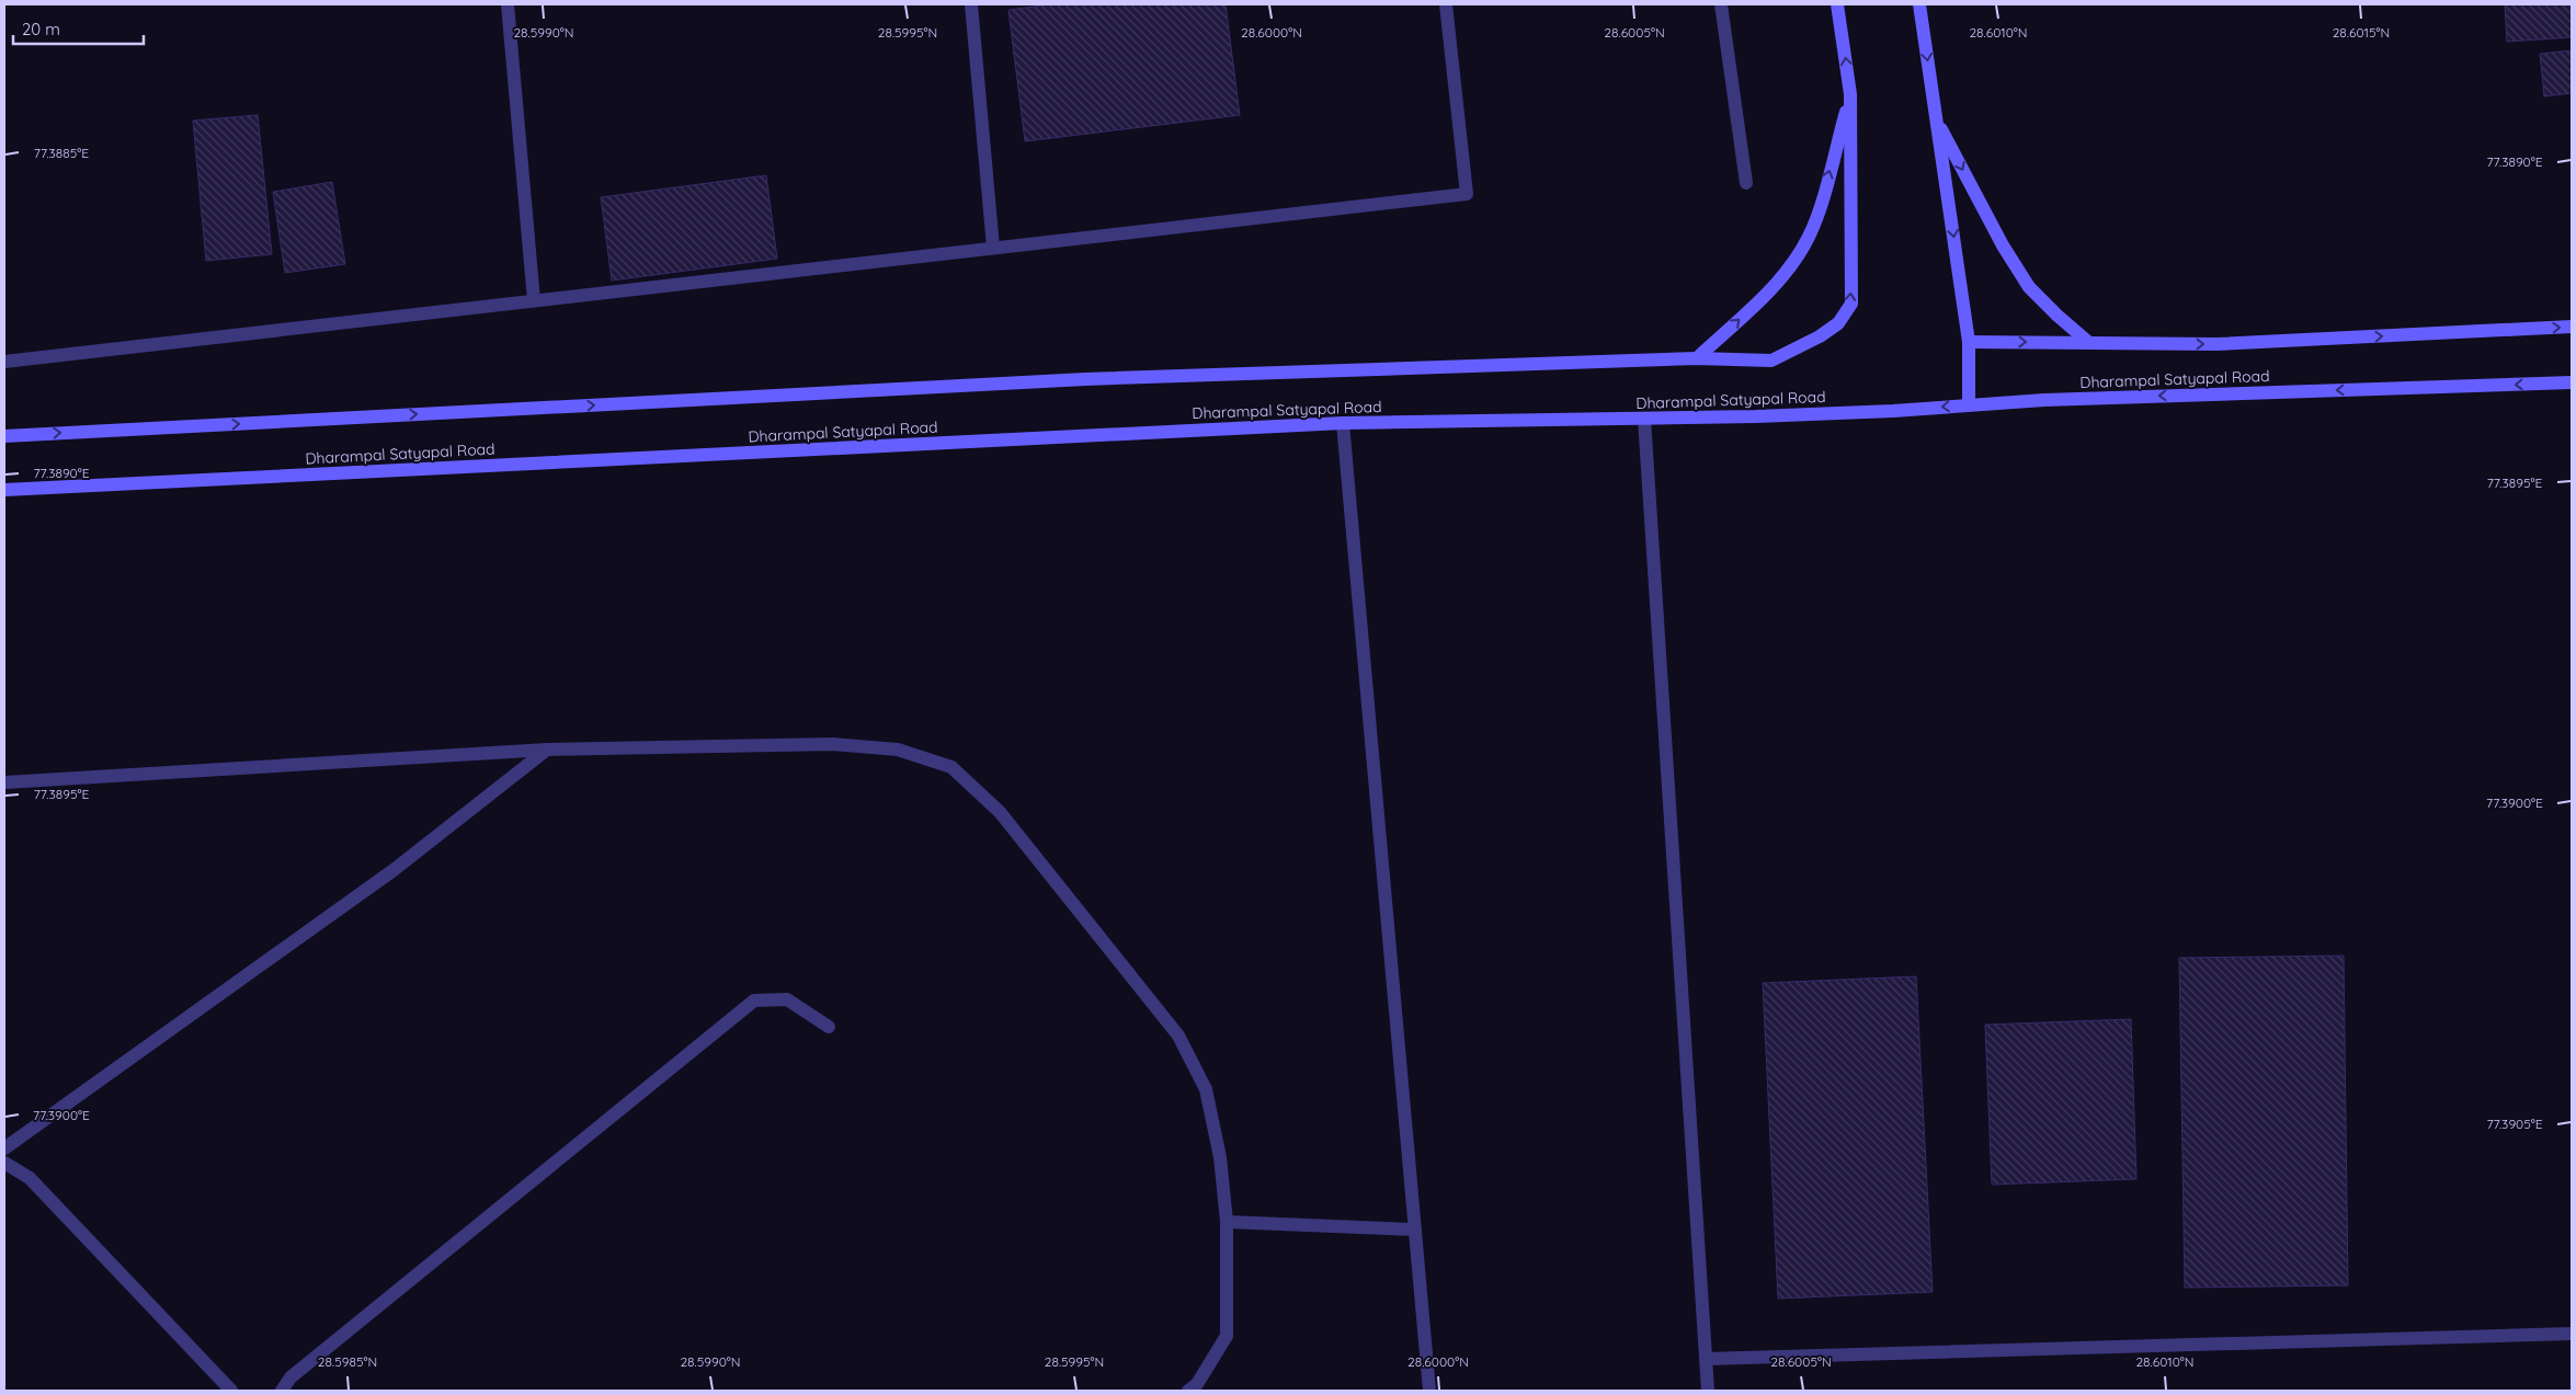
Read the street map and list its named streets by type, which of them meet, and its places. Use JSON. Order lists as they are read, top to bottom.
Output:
{
  "streets": {
    "street": ["Dharampal Satyapal Road"]
  },
  "scale_bar": "20 m",
  "coordinates": [
    "28.5990°N",
    "28.5995°N",
    "28.6000°N",
    "28.6005°N",
    "28.6010°N",
    "28.6015°N",
    "77.3885°E",
    "77.3890°E",
    "77.3895°E",
    "77.3900°E",
    "77.3905°E",
    "28.5985°N"
  ]
}
